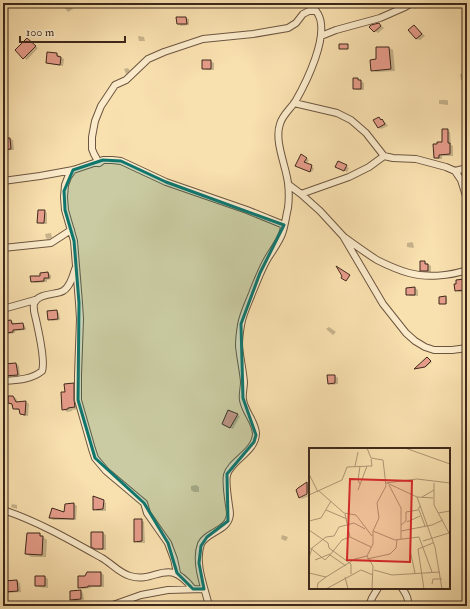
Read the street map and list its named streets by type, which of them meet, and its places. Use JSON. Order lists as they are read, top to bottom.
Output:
{
  "scale_bar": "100 m"
}
